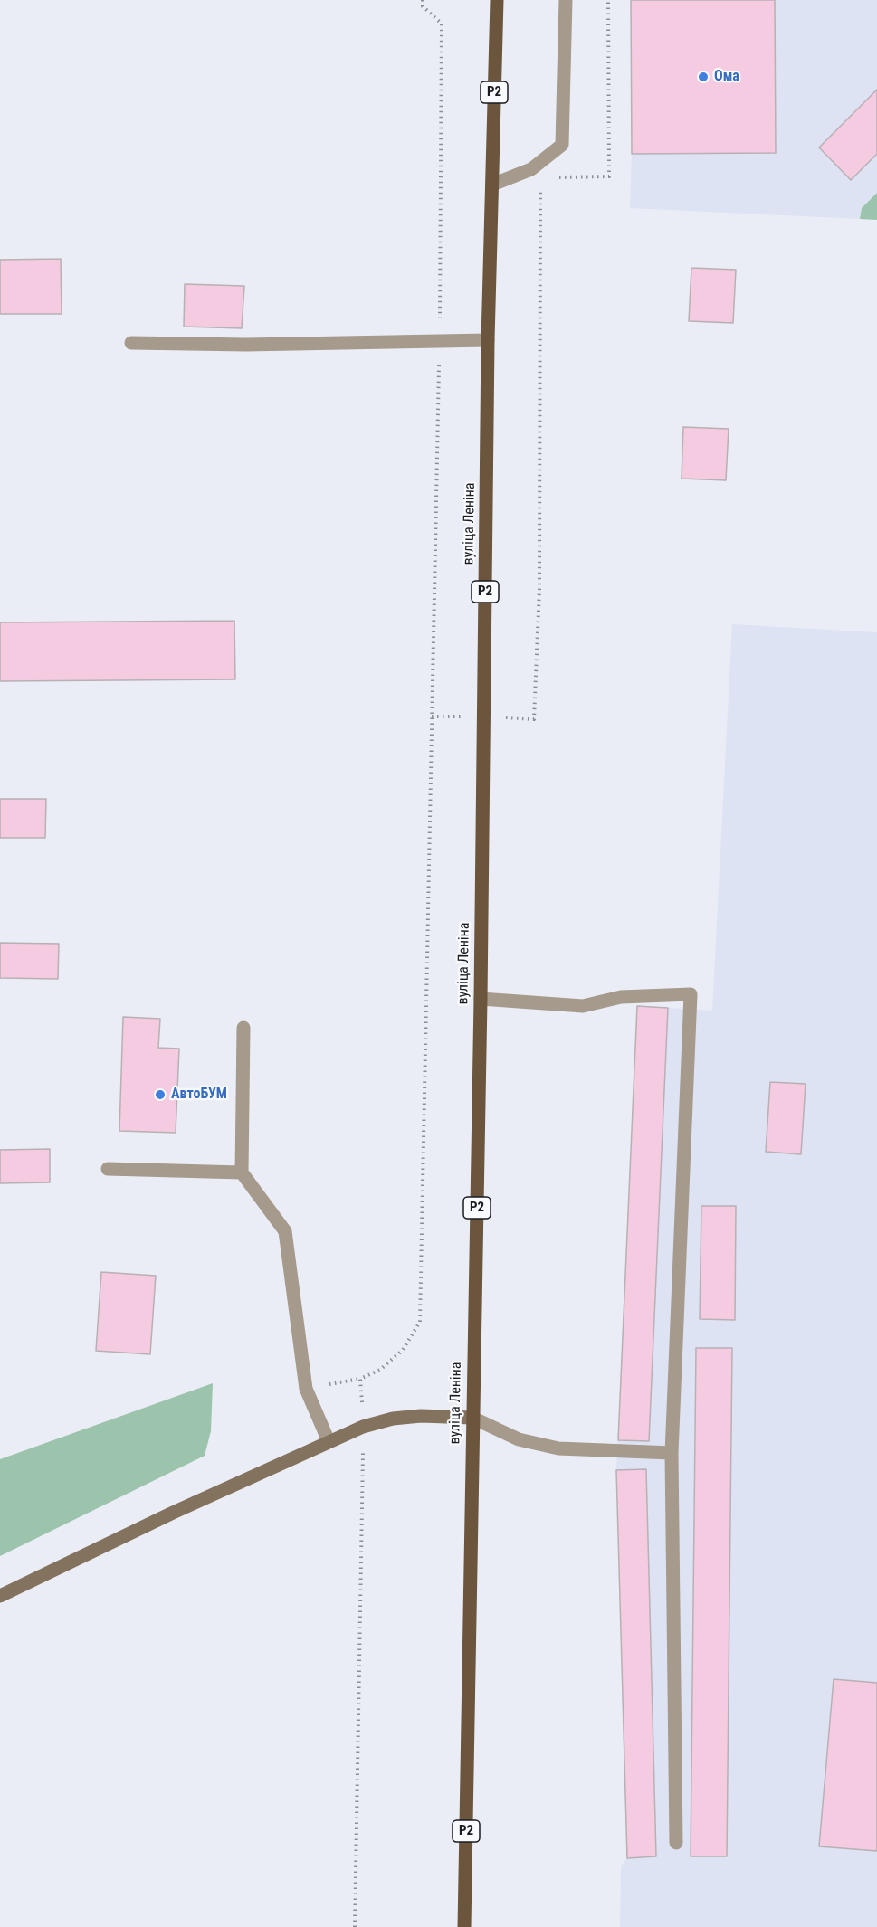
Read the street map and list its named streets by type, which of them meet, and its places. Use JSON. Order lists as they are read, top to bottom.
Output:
{
  "streets": {
    "main road": ["Р2", "вуліца Леніна"]
  },
  "places": ["Ома", "АвтоБУМ"]
}
